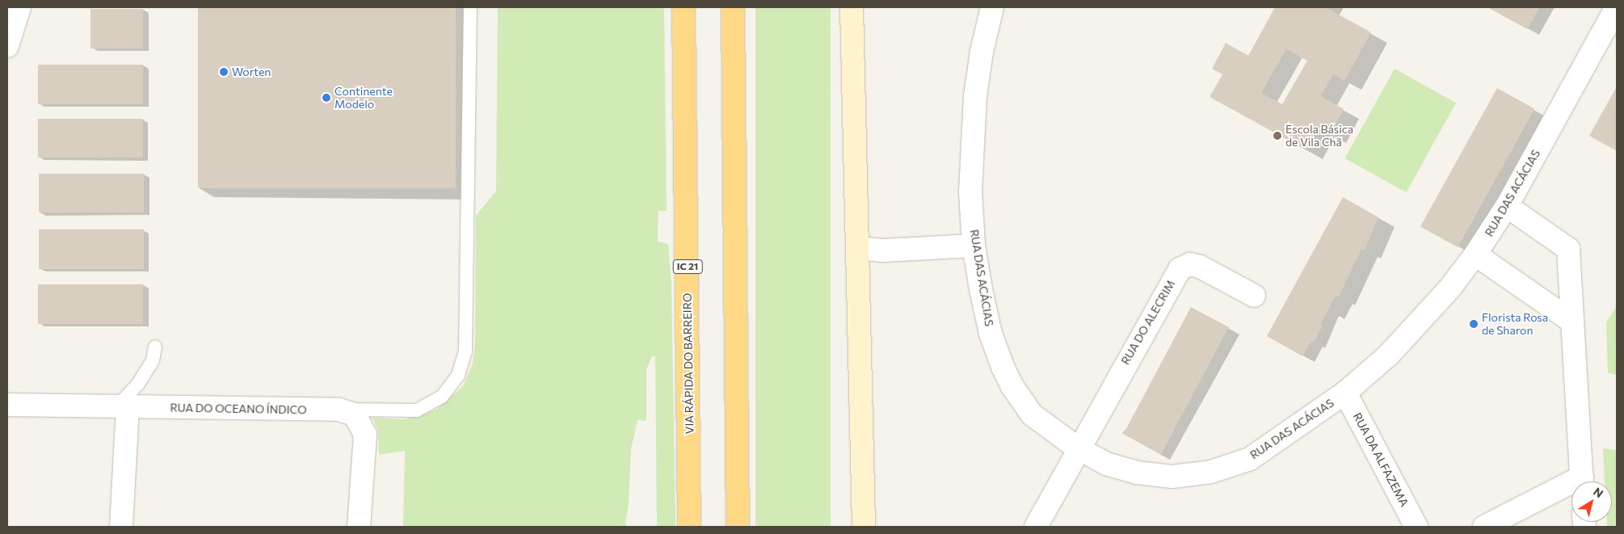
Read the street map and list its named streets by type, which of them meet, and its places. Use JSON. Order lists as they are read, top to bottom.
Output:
{
  "streets": {
    "highway": ["IC 21", "VIA RÁPIDA DO BARREIRO"],
    "street": [
      "RUA DAS ACÁCIAS",
      "RUA DO ALECRIM",
      "RUA DO OCEANO ÍNDICO",
      "RUA DA ALFAZEMA"
    ]
  },
  "crossings": [
    ["RUA DAS ACÁCIAS", "RUA DO ALECRIM"],
    ["RUA DAS ACÁCIAS", "RUA DA ALFAZEMA"]
  ],
  "places": [
    "Worten",
    "Continente Modelo",
    "Escola Básica de Vila Chã",
    "Florista Rosa de Sharon"
  ],
  "north": "top right"
}
